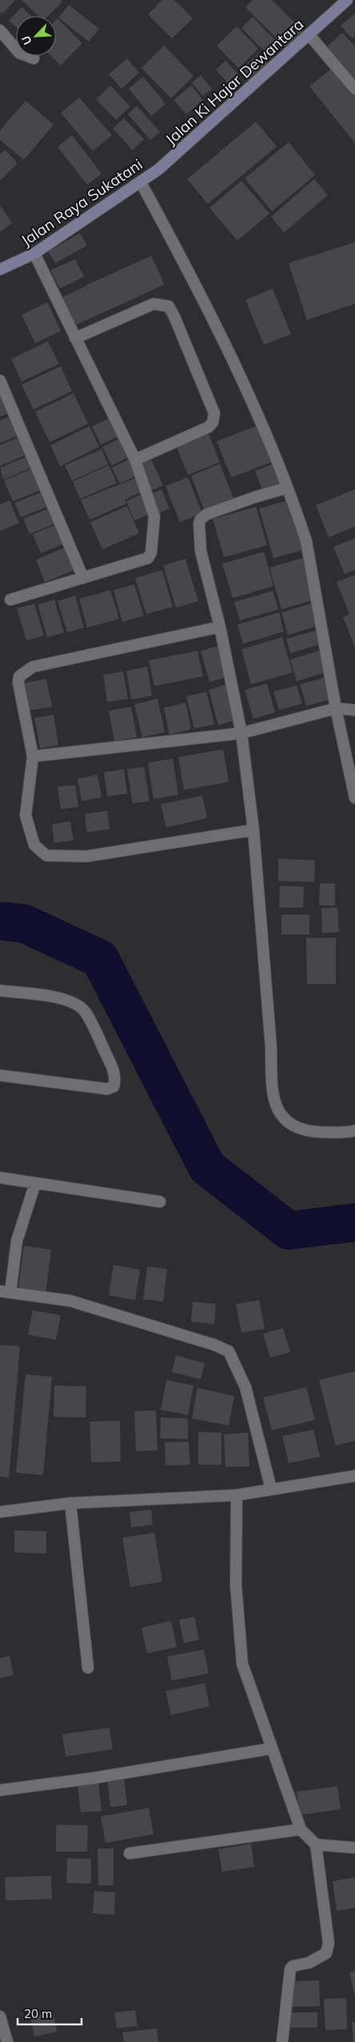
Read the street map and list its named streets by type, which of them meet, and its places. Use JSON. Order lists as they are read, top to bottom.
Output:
{
  "streets": {
    "main road": ["Jalan Ki Hajar Dewantara", "Jalan Raya Sukatani"]
  },
  "crossings": [
    ["Jalan Ki Hajar Dewantara", "Jalan Raya Sukatani"]
  ],
  "scale_bar": "20 m",
  "north": "bottom left"
}
